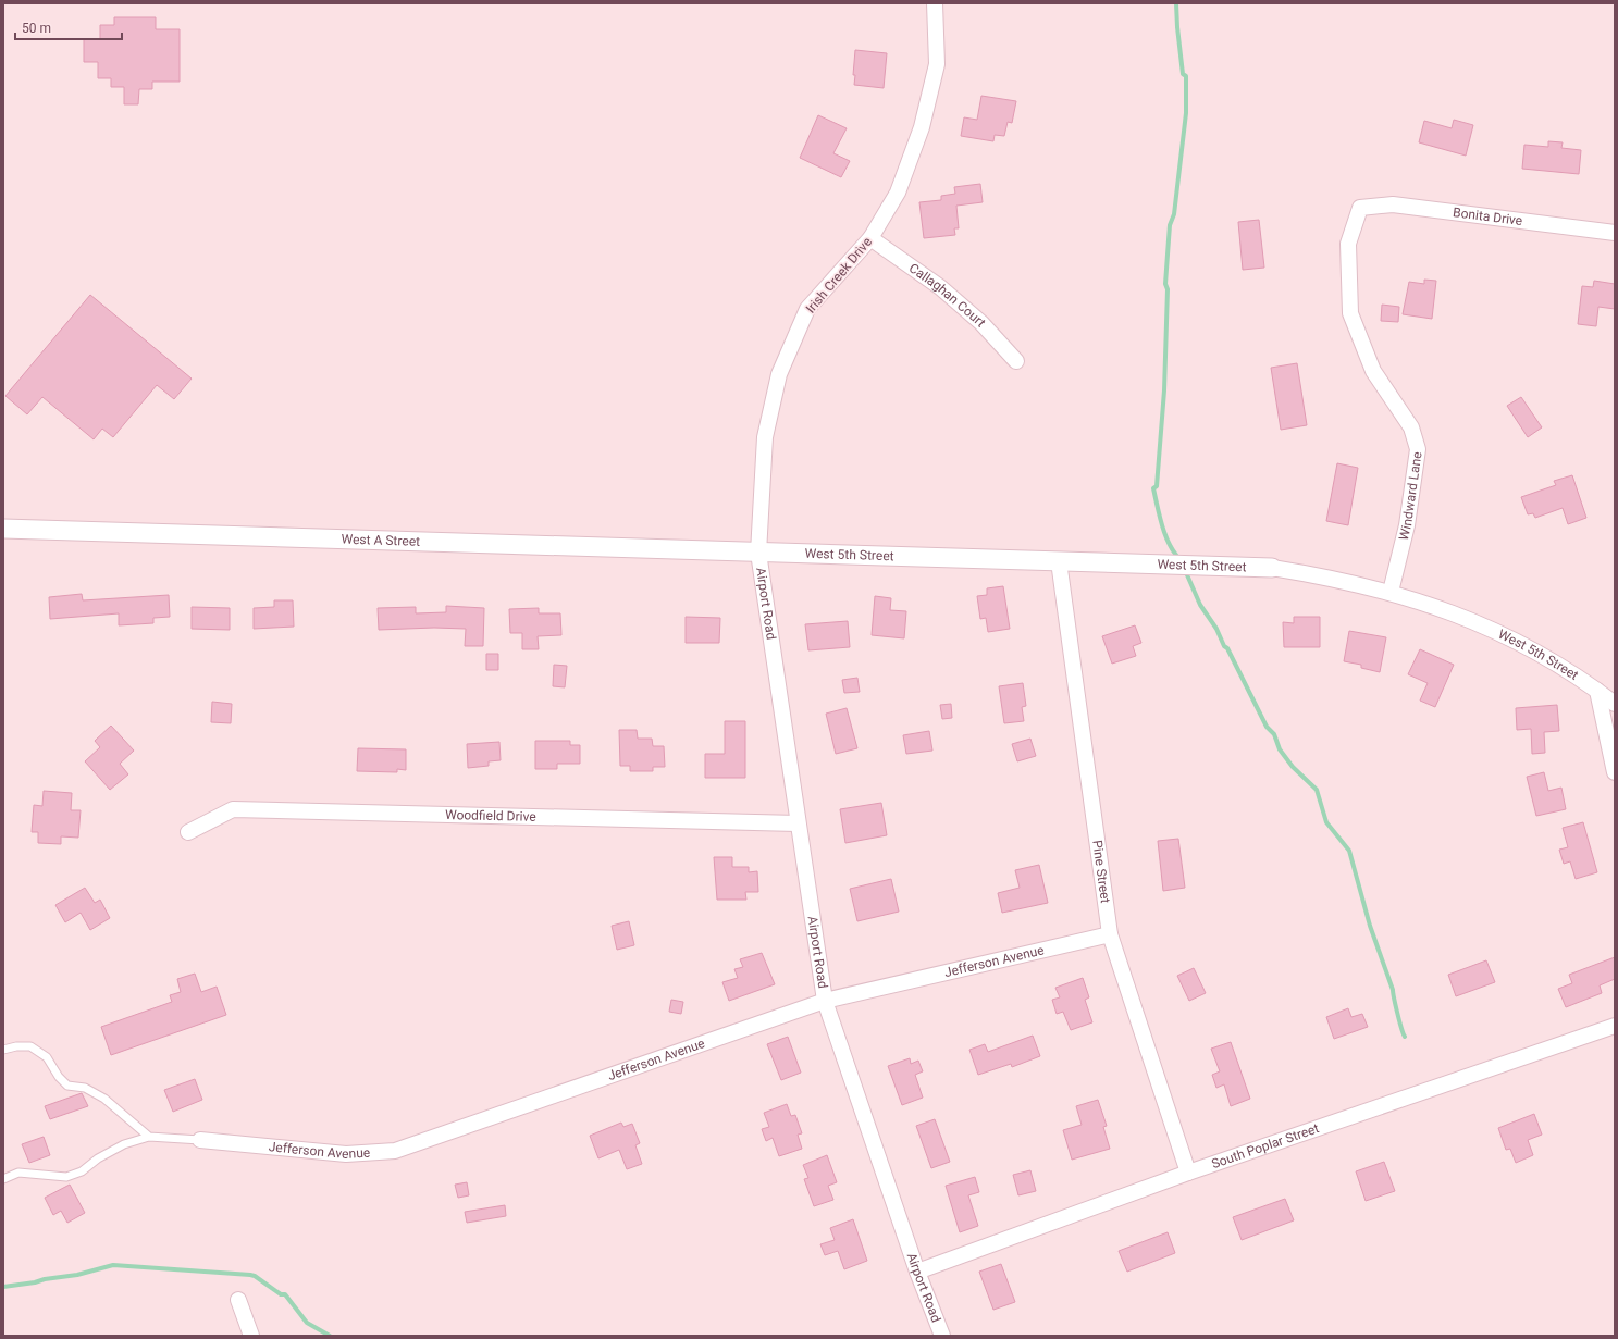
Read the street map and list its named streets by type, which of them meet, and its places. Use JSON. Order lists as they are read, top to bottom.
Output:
{
  "streets": {
    "street": [
      "Bonita Drive",
      "Irish Creek Drive",
      "Callaghan Court",
      "Windward Lane",
      "West A Street",
      "West 5th Street",
      "Airport Road",
      "Woodfield Drive",
      "Pine Street",
      "Jefferson Avenue",
      "South Poplar Street"
    ]
  },
  "crossings": [
    ["Bonita Drive", "Windward Lane"],
    ["Irish Creek Drive", "Callaghan Court"],
    ["Irish Creek Drive", "West A Street"],
    ["Irish Creek Drive", "West 5th Street"],
    ["Irish Creek Drive", "Airport Road"],
    ["Windward Lane", "West 5th Street"],
    ["West A Street", "West 5th Street"],
    ["West A Street", "Airport Road"],
    ["West 5th Street", "Airport Road"],
    ["West 5th Street", "Pine Street"],
    ["Airport Road", "Woodfield Drive"],
    ["Airport Road", "Jefferson Avenue"],
    ["Airport Road", "South Poplar Street"],
    ["Pine Street", "Jefferson Avenue"],
    ["Pine Street", "South Poplar Street"]
  ],
  "scale_bar": "50 m"
}
